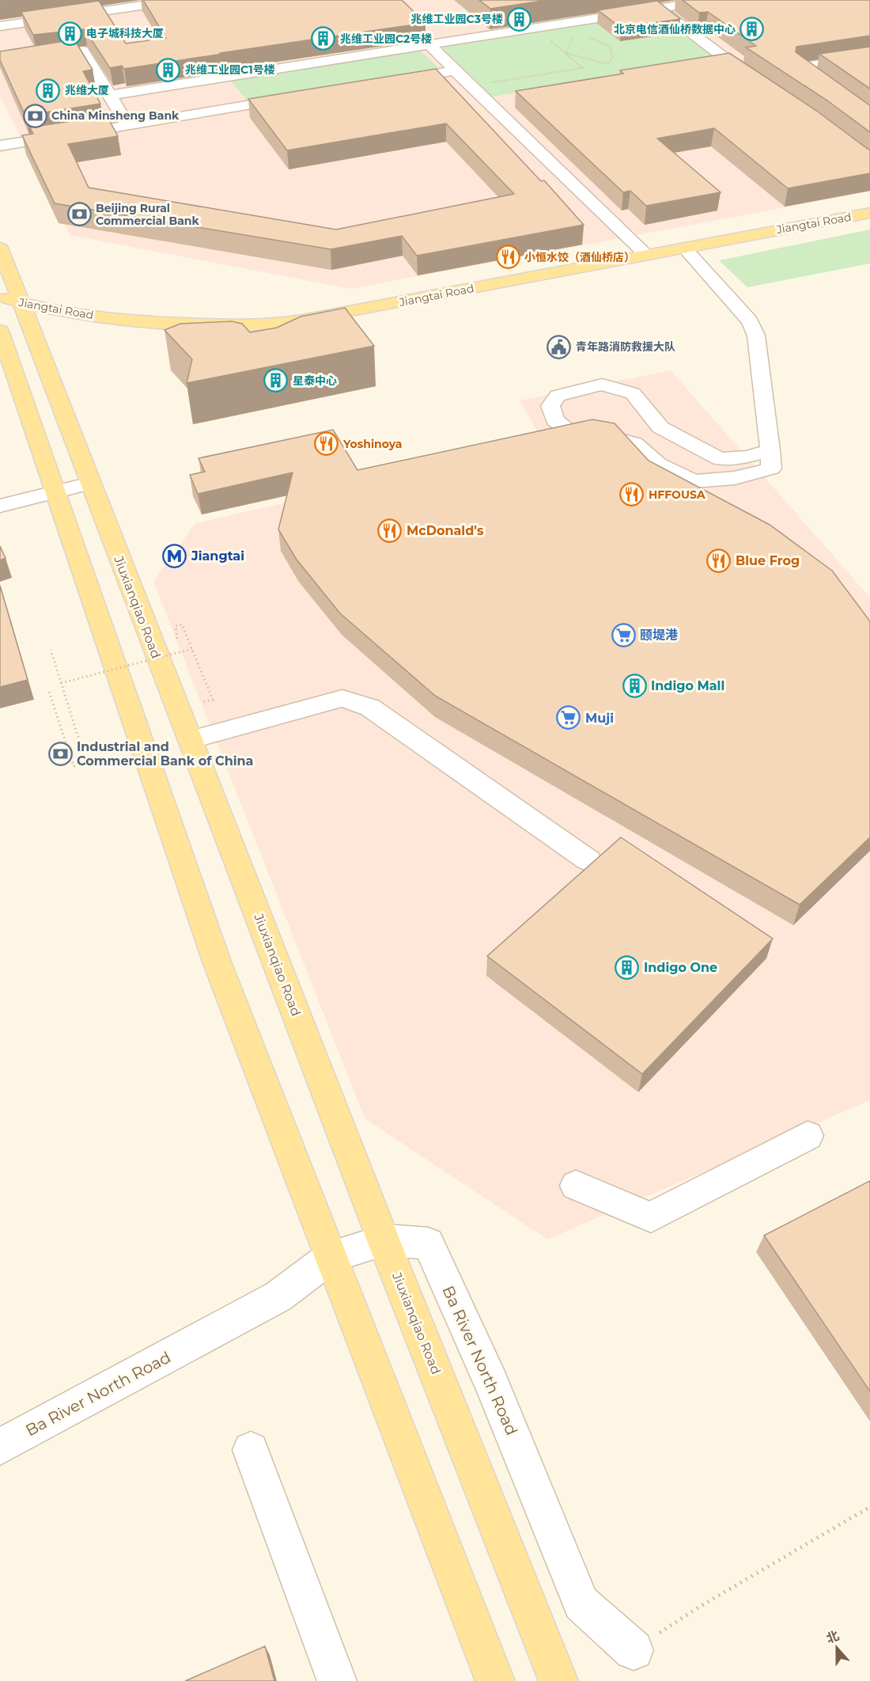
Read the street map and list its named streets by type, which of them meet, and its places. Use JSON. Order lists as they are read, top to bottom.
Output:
{
  "streets": {
    "main road": ["Jiangtai Road", "Jiuxianqiao Road"],
    "street": ["Ba River North Road"]
  },
  "crossings": [
    ["Jiangtai Road", "Jiuxianqiao Road"],
    ["Jiuxianqiao Road", "Ba River North Road"]
  ],
  "places": {
    "building": [
      "兆维工业园C3号楼",
      "北京电信酒仙桥数据中心",
      "电子城科技大厦",
      "兆维工业园C2号楼",
      "兆维工业园C1号楼",
      "兆维大厦",
      "星泰中心",
      "Indigo Mall",
      "Indigo One"
    ],
    "bank": ["China Minsheng Bank", "Beijing Rural Commercial Bank", "Industrial and Commercial Bank of China"],
    "restaurant": [
      "小恒水饺（酒仙桥店）",
      "Yoshinoya",
      "HFFOUSA",
      "McDonald's",
      "Blue Frog"
    ],
    "public building": ["青年路消防救援大队"],
    "metro station": ["Jiangtai"],
    "supermarket": ["颐堤港", "Muji"]
  },
  "north": "top"
}
